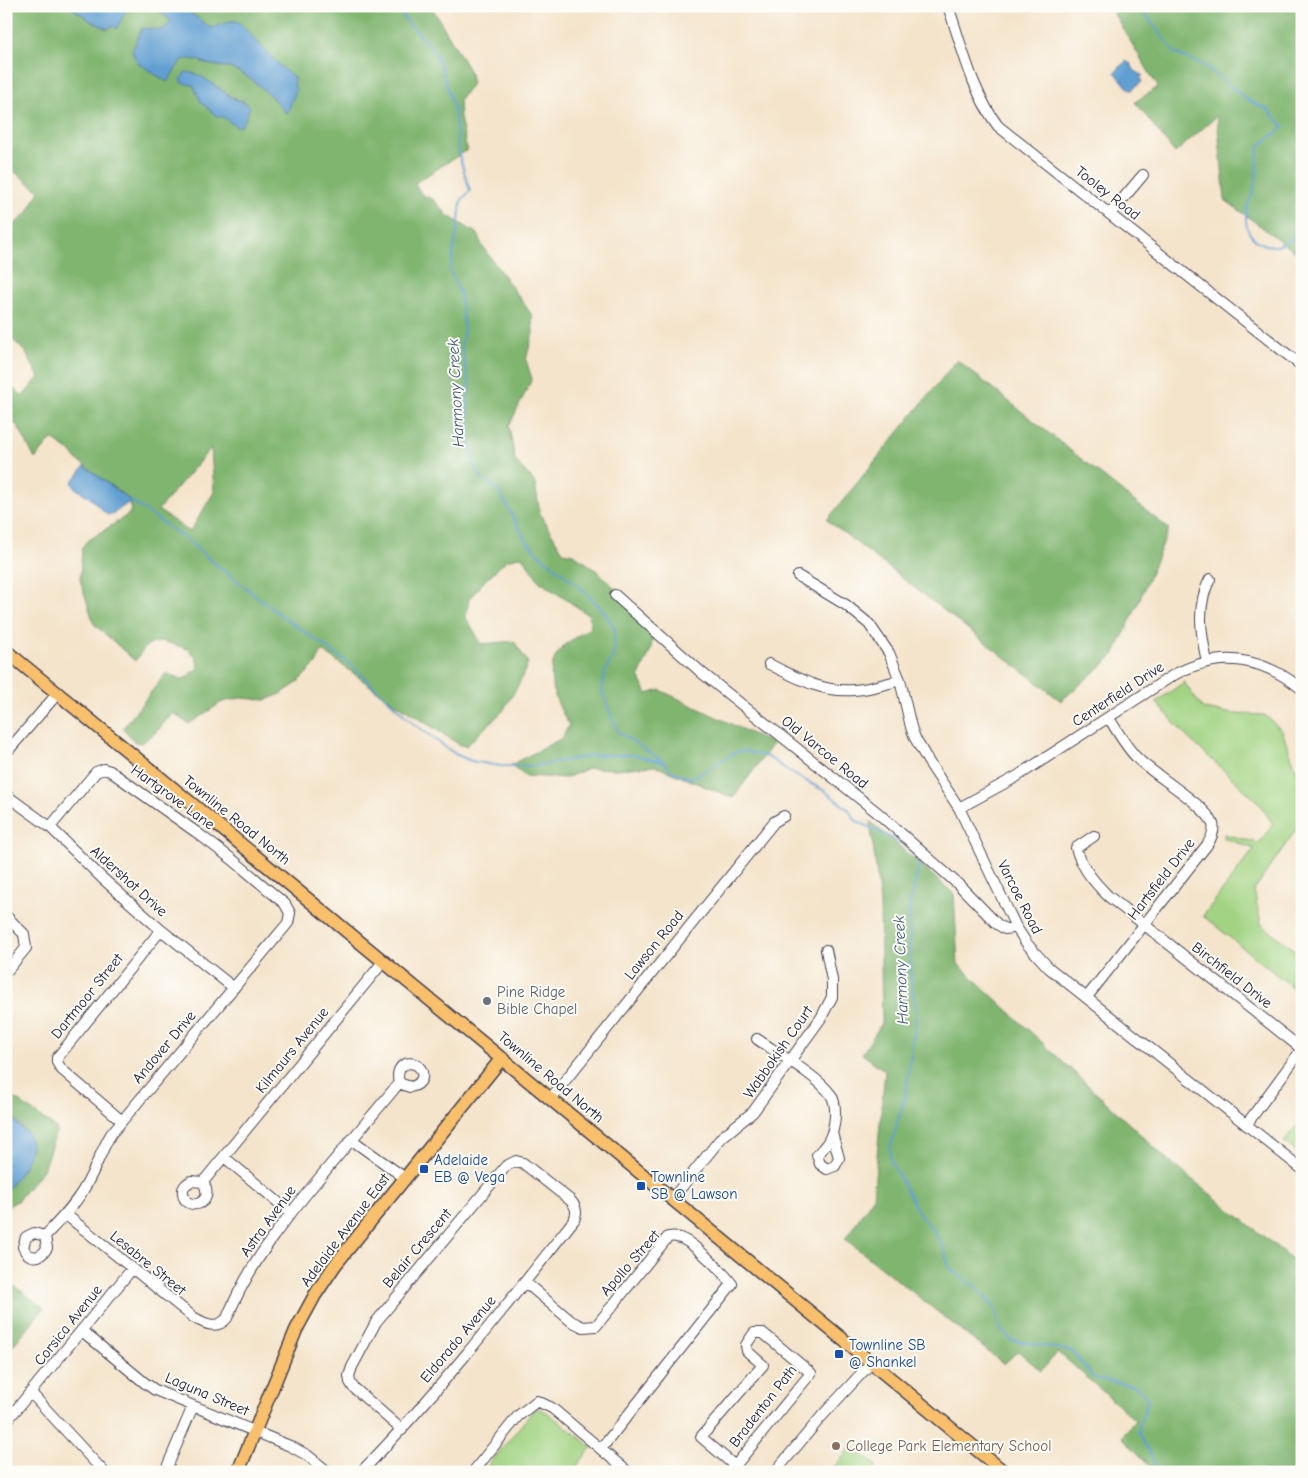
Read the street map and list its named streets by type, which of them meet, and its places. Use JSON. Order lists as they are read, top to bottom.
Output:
{
  "streets": {
    "main road": ["Townline Road North", "Adelaide Avenue East"],
    "street": [
      "Tooley Road",
      "Centerfield Drive",
      "Old Varcoe Road",
      "Hartgrove Lane",
      "Hartsfield Drive",
      "Aldershot Drive",
      "Varcoe Road",
      "Lawson Road",
      "Birchfield Drive",
      "Dartmoor Street",
      "Andover Drive",
      "Kilmaurs Avenue",
      "Wabbokish Court",
      "Astra Avenue",
      "Belair Crescent",
      "Lesabre Street",
      "Apollo Street",
      "Corsica Avenue",
      "Eldorado Avenue",
      "Laguna Street",
      "Bradenton Path"
    ]
  },
  "crossings": [
    ["Centerfield Drive", "Hartsfield Drive"],
    ["Centerfield Drive", "Varcoe Road"],
    ["Old Varcoe Road", "Varcoe Road"],
    ["Hartgrove Lane", "Aldershot Drive"],
    ["Hartgrove Lane", "Andover Drive"],
    ["Townline Road North", "Lawson Road"],
    ["Townline Road North", "Kilmaurs Avenue"],
    ["Townline Road North", "Wabbokish Court"],
    ["Townline Road North", "Adelaide Avenue East"],
    ["Hartsfield Drive", "Varcoe Road"],
    ["Hartsfield Drive", "Birchfield Drive"],
    ["Aldershot Drive", "Dartmoor Street"],
    ["Aldershot Drive", "Andover Drive"],
    ["Dartmoor Street", "Andover Drive"],
    ["Andover Drive", "Lesabre Street"],
    ["Astra Avenue", "Lesabre Street"],
    ["Adelaide Avenue East", "Laguna Street"],
    ["Belair Crescent", "Eldorado Avenue"],
    ["Lesabre Street", "Corsica Avenue"],
    ["Apollo Street", "Eldorado Avenue"],
    ["Corsica Avenue", "Laguna Street"]
  ],
  "water": ["Harmony Creek"],
  "places": {
    "other": ["Pine Ridge Bible Chapel", "College Park Elementary School"],
    "transit": ["Adelaide EB @ Vega", "Townline SB @ Lawson", "Townline SB @ Shankel"]
  }
}
